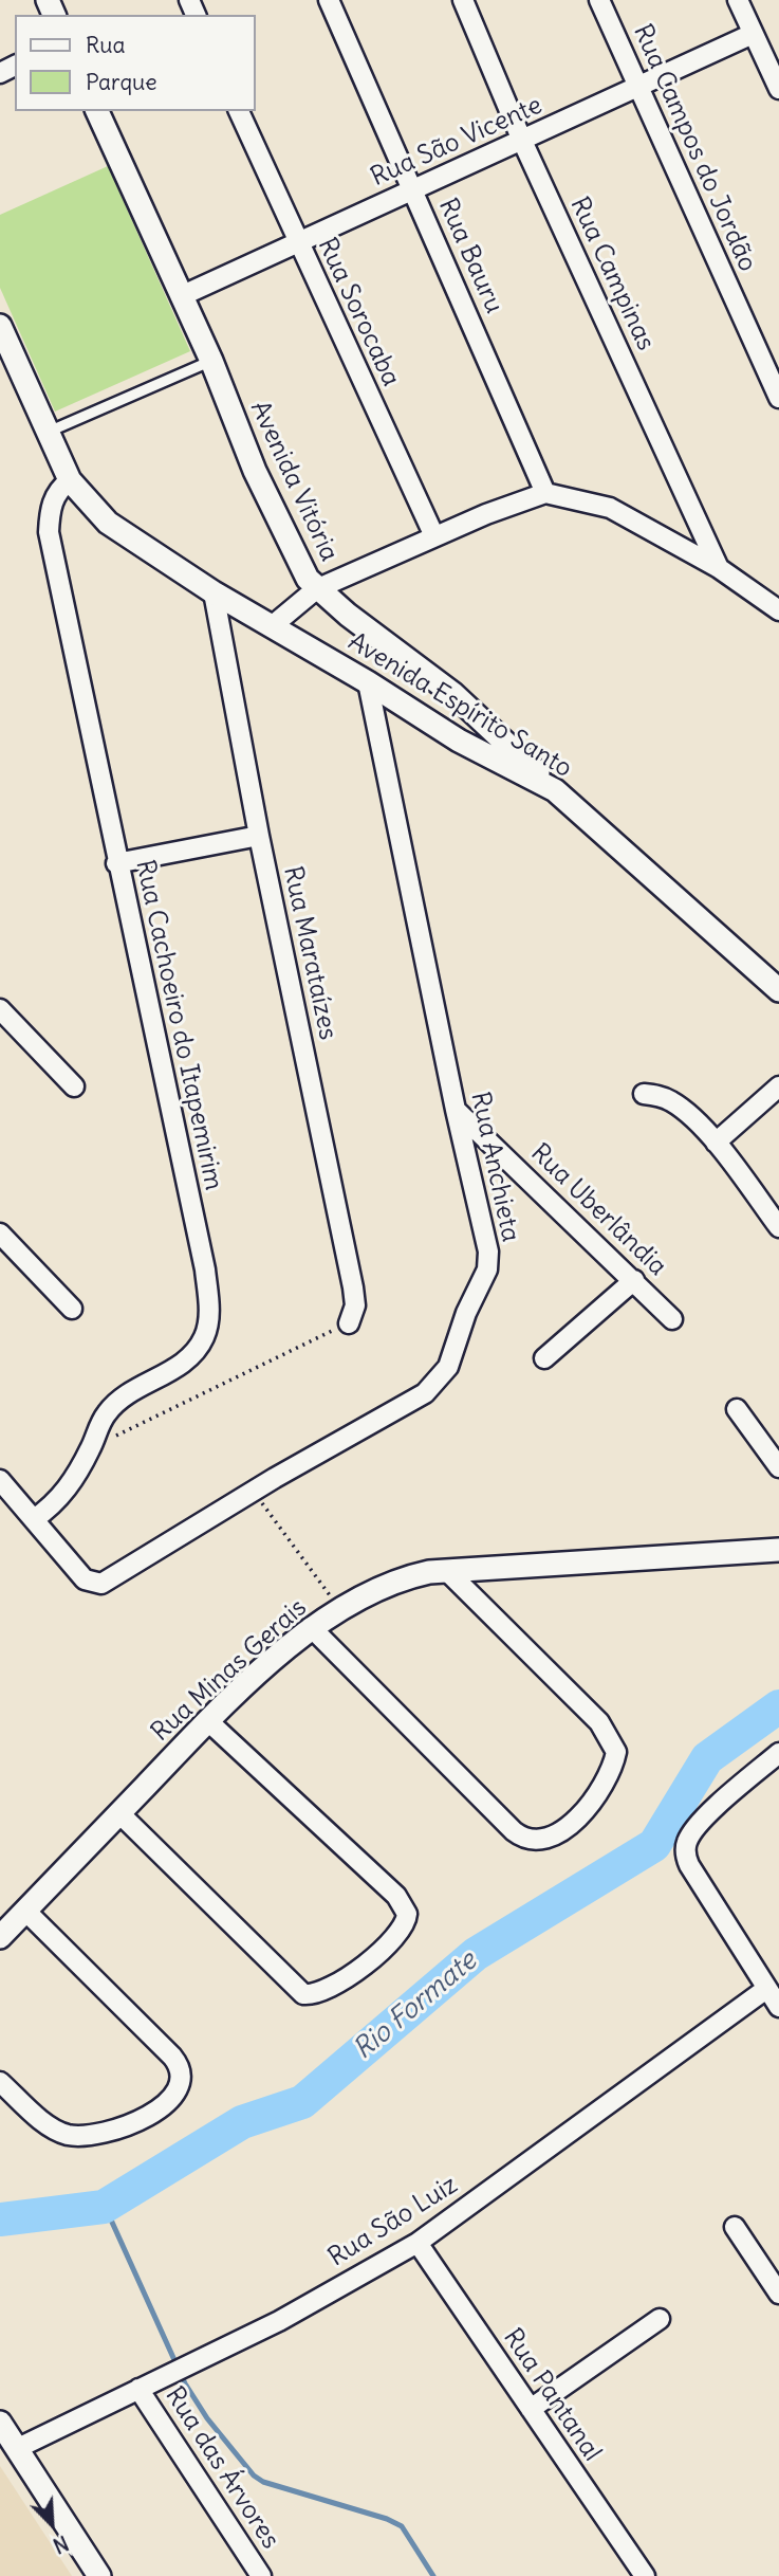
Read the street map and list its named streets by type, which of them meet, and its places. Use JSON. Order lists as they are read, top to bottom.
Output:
{
  "streets": {
    "street": [
      "Rua São Vicente",
      "Rua Campos do Jordão",
      "Rua Bauru",
      "Rua Campinas",
      "Rua Sorocaba",
      "Avenida Vitória",
      "Avenida Espírito Santo",
      "Rua Marataízes",
      "Rua Cachoeiro do Itapemirim",
      "Rua Anchieta",
      "Rua Uberlândia",
      "Rua Minas Gerais",
      "Rua São Luiz",
      "Rua Pantanal",
      "Rua das Árvores"
    ]
  },
  "crossings": [
    ["Rua São Vicente", "Rua Campos do Jordão"],
    ["Rua São Vicente", "Rua Bauru"],
    ["Rua São Vicente", "Rua Campinas"],
    ["Rua São Vicente", "Rua Sorocaba"],
    ["Rua São Vicente", "Avenida Vitória"],
    ["Avenida Vitória", "Avenida Espírito Santo"],
    ["Avenida Espírito Santo", "Rua Marataízes"],
    ["Avenida Espírito Santo", "Rua Cachoeiro do Itapemirim"],
    ["Avenida Espírito Santo", "Rua Anchieta"],
    ["Rua Cachoeiro do Itapemirim", "Rua Anchieta"],
    ["Rua Anchieta", "Rua Uberlândia"],
    ["Rua São Luiz", "Rua Pantanal"],
    ["Rua São Luiz", "Rua das Árvores"]
  ],
  "water": ["Rio Formate"],
  "legend": ["Rua", "Parque"],
  "north": "bottom right"
}
